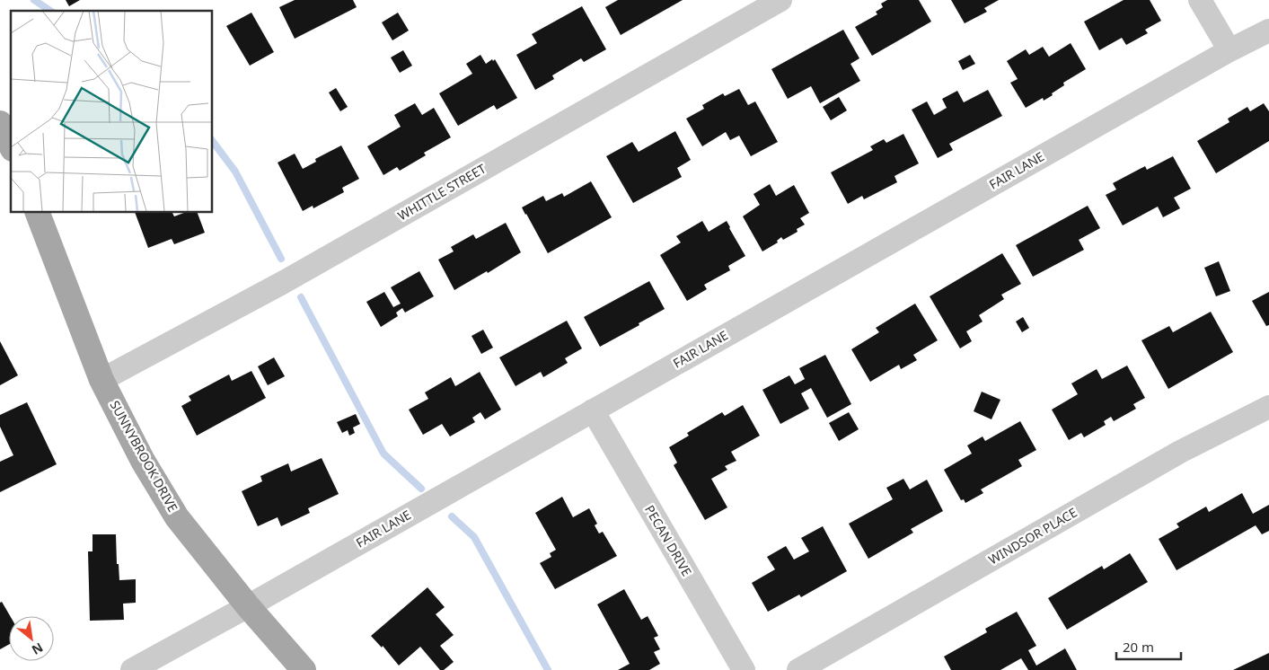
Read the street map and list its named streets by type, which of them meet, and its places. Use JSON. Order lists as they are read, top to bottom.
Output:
{
  "streets": {
    "main road": ["SUNNYBROOK DRIVE"],
    "street": [
      "FAIR LANE",
      "WHITTLE STREET",
      "WINDSOR PLACE",
      "PECAN DRIVE"
    ]
  },
  "crossings": [
    ["FAIR LANE", "SUNNYBROOK DRIVE"],
    ["FAIR LANE", "PECAN DRIVE"],
    ["WHITTLE STREET", "SUNNYBROOK DRIVE"]
  ],
  "scale_bar": "20 m",
  "north": "bottom right"
}
